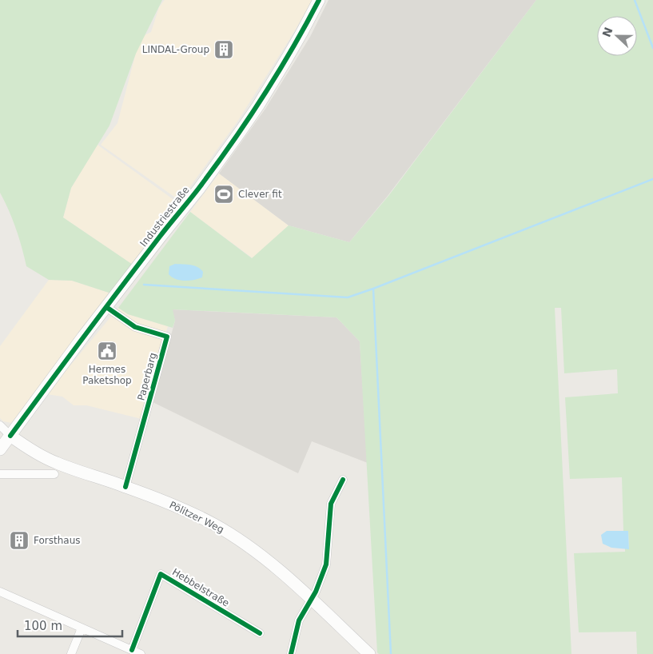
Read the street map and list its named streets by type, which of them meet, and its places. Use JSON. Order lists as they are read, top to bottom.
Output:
{
  "streets": {
    "main road": ["Industriestraße", "Pölitzer Weg"],
    "street": ["Paperbarg", "Hebbelstraße"]
  },
  "crossings": [
    ["Industriestraße", "Paperbarg"],
    ["Industriestraße", "Pölitzer Weg"],
    ["Paperbarg", "Pölitzer Weg"]
  ],
  "places": {
    "building": ["LINDAL-Group", "Forsthaus"],
    "sports": ["Clever fit"],
    "public building": ["Hermes Paketshop"]
  },
  "scale_bar": "100 m",
  "north": "left"
}
